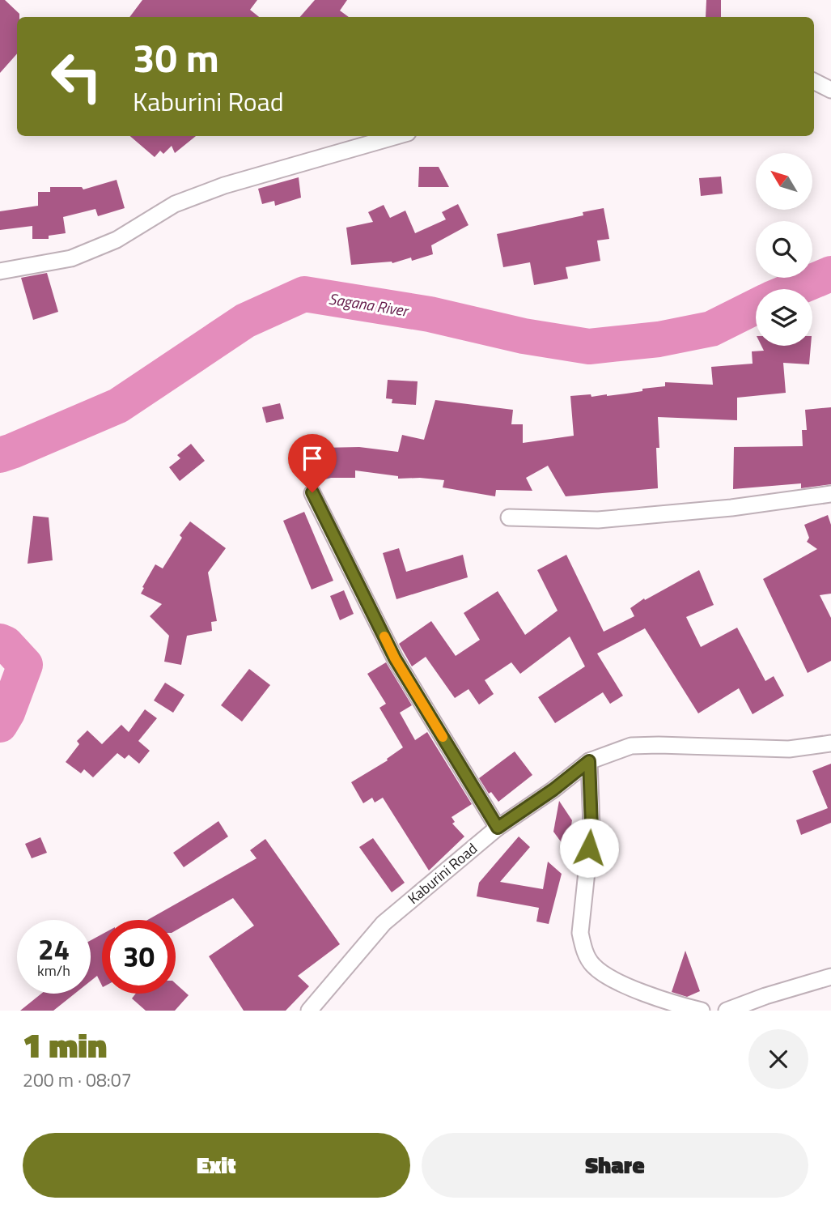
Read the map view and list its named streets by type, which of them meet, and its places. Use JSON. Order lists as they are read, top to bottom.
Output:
{
  "streets": {
    "street": ["Kaburini Road"]
  },
  "water": ["Sagana River"],
  "north": "top left",
  "page": {
    "turn": ["30 m", "Kaburini Road"],
    "speed": "24 km/h",
    "limit": "30",
    "heading": ["1 min", "200 m · 08:07"],
    "buttons": ["Exit", "Share"]
  }
}
